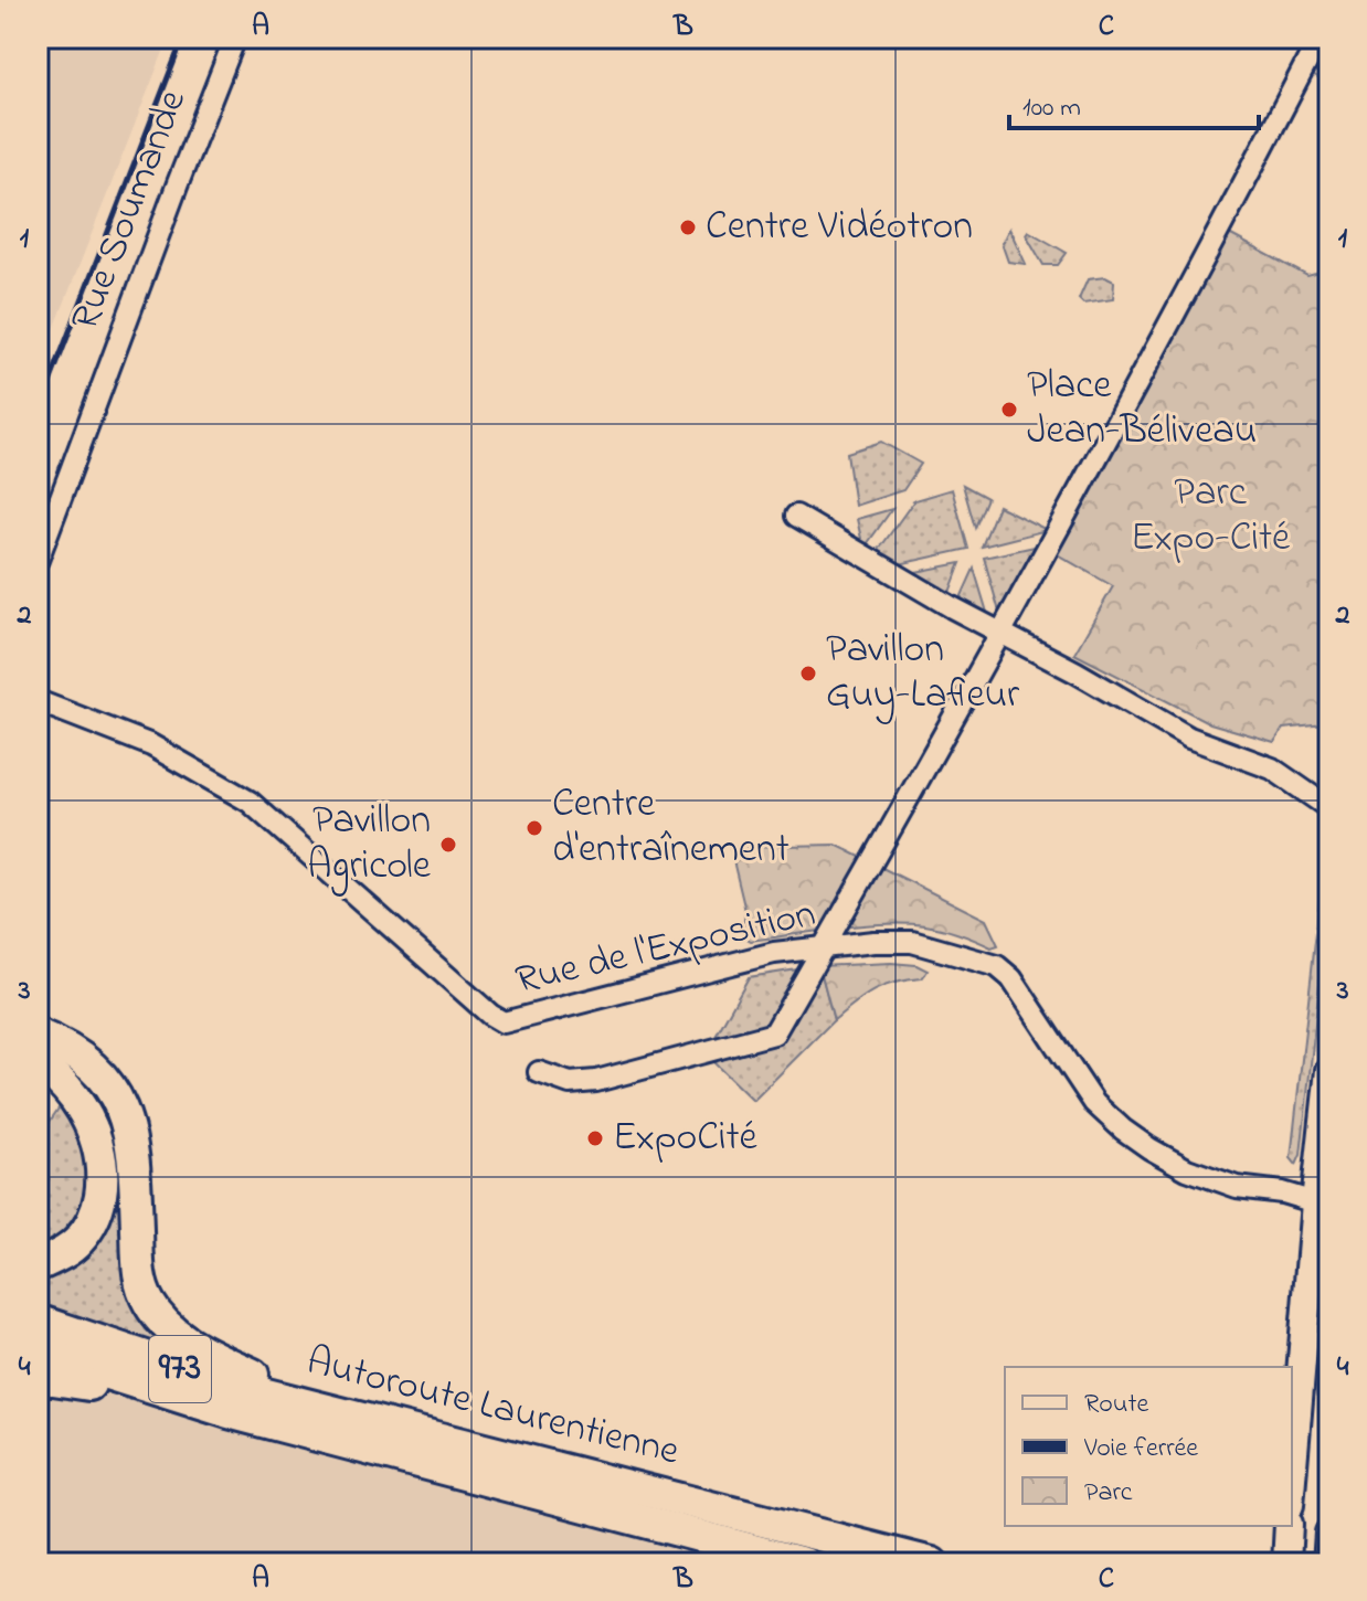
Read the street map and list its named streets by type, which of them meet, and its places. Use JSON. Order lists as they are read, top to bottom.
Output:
{
  "streets": {
    "highway": ["973", "Autoroute Laurentienne"],
    "street": ["Rue Soumande", "Rue de l'Exposition"]
  },
  "parks": ["Parc Expo-Cité"],
  "places": [
    "Centre Vidéotron",
    "Place Jean-Béliveau",
    "Pavillon Guy-Lafleur",
    "Centre d'entraînement",
    "Pavillon Agricole",
    "ExpoCité"
  ],
  "legend": ["Route", "Voie ferrée", "Parc"],
  "scale_bar": "100 m",
  "grid": {
    "columns": ["A", "B", "C"],
    "rows": [
      "1",
      "2",
      "3",
      "4"
    ]
  }
}
